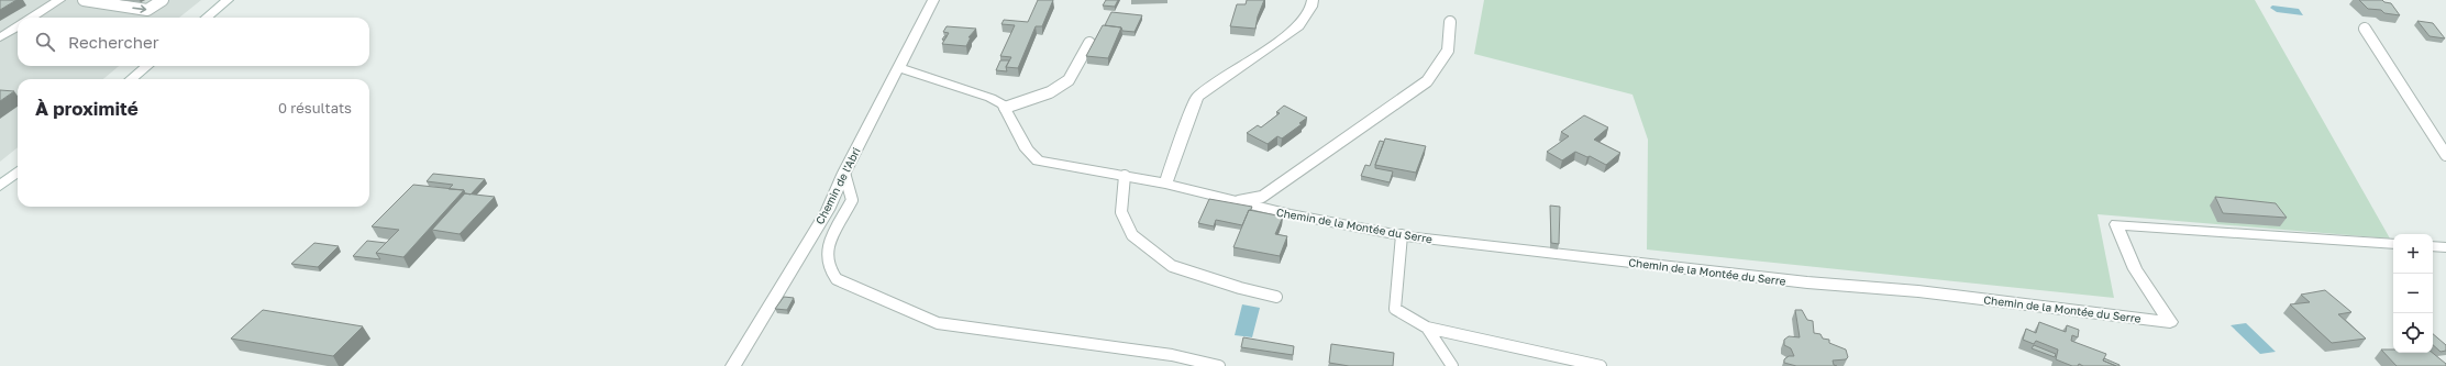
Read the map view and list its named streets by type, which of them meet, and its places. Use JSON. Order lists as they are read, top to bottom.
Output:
{
  "streets": {
    "street": ["Chemin de l'Abri", "Chemin de la Montée du Serre"]
  },
  "page": {
    "search": "Rechercher",
    "heading": ["À proximité", "0 résultats"],
    "map_buttons": ["+", "−"]
  }
}
